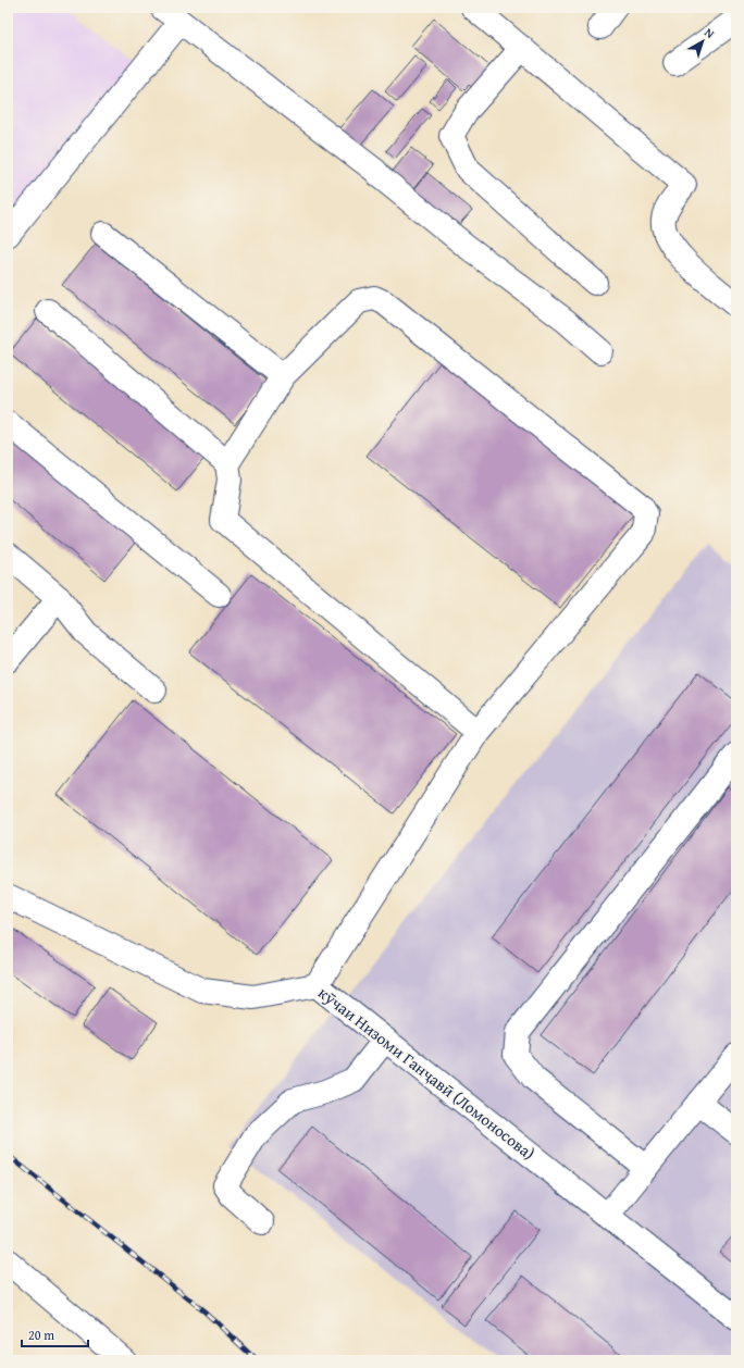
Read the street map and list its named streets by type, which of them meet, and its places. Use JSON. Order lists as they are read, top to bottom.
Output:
{
  "streets": {
    "street": ["кӯчаи Низоми Ганҷавӣ (Ломоносова)"]
  },
  "scale_bar": "20 m",
  "north": "top right"
}
